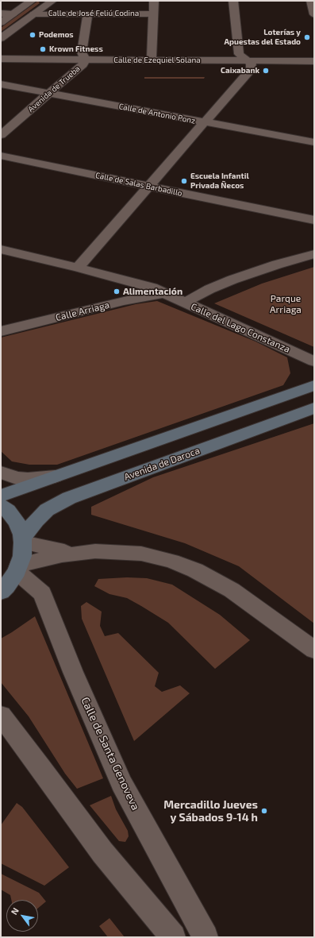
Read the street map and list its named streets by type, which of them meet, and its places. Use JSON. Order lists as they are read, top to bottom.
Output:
{
  "streets": {
    "main road": ["Avenida de Daroca"],
    "street": [
      "Calle de José Feliú Codina",
      "Calle de Ezequiel Solana",
      "Avenida de Trueba",
      "Calle de Antonio Ponz",
      "Calle de Salas Barbadillo",
      "Calle Arriaga",
      "Calle del Lago Constanza",
      "Calle de Santa Genoveva"
    ]
  },
  "crossings": [
    ["Calle de José Feliú Codina", "Avenida de Trueba"],
    ["Calle de Ezequiel Solana", "Avenida de Trueba"],
    ["Avenida de Trueba", "Calle de Antonio Ponz"],
    ["Calle Arriaga", "Calle del Lago Constanza"]
  ],
  "parks": ["Parque Arriaga"],
  "places": [
    "Podemos",
    "Loterías y Apuestas del Estado",
    "Krown Fitness",
    "Caixabank",
    "Escuela Infantil Privada Ñecos",
    "Alimentación",
    "Mercadillo Jueves y Sábados 9-14 h"
  ],
  "north": "top left"
}
